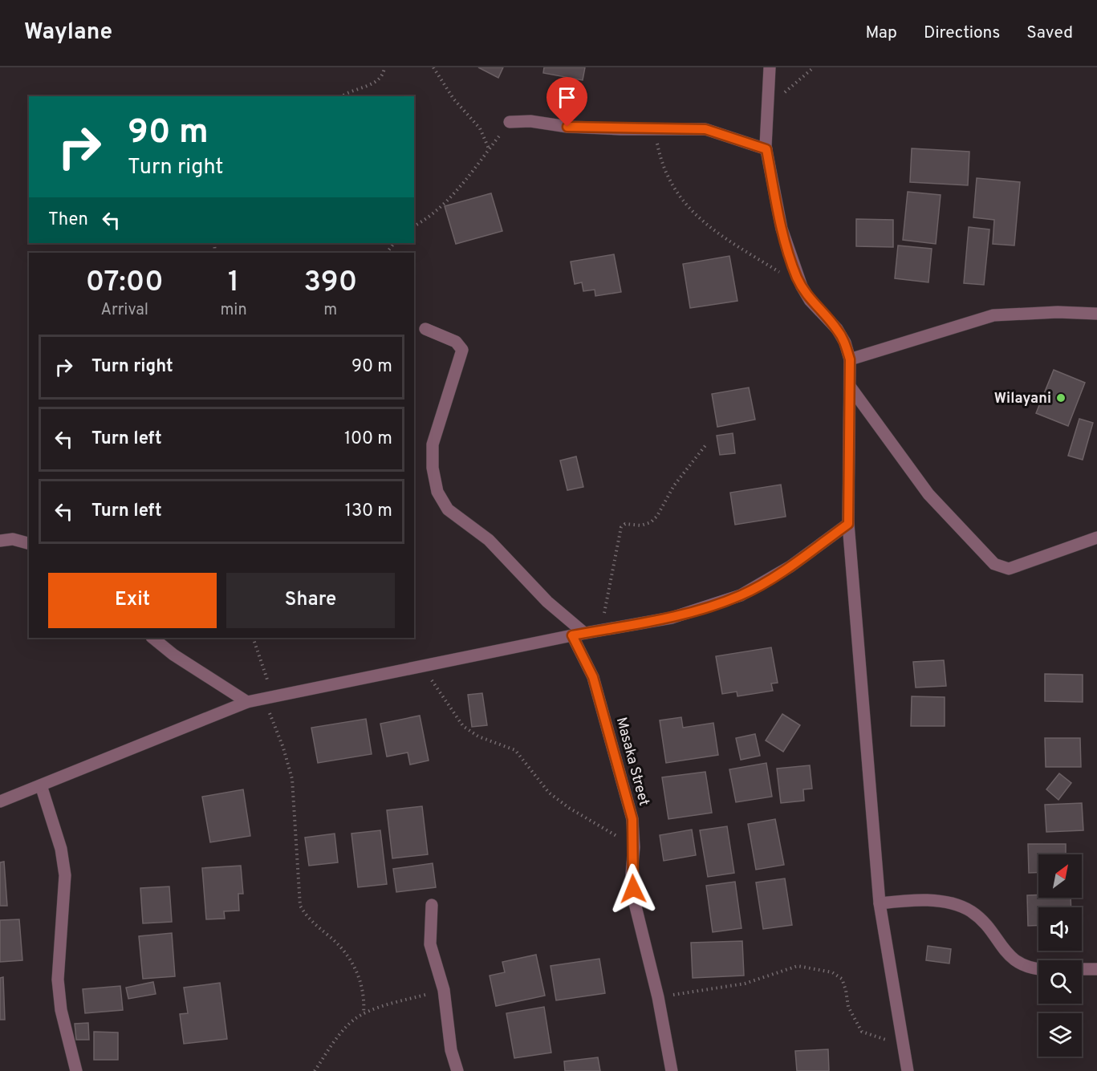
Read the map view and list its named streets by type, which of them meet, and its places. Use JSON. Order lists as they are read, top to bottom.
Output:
{
  "streets": {
    "street": ["Masaka Street"]
  },
  "places": ["Wilayani"],
  "north": "top right",
  "page": {
    "header": "Waylane",
    "nav": ["Map", "Directions", "Saved"],
    "turn": ["90 m", "Turn right"],
    "then": "Then",
    "eta": [
      "07:00",
      "Arrival",
      "1",
      "min",
      "390",
      "m"
    ],
    "list": [
      {
        "name": "Turn right",
        "value": "90 m"
      },
      {
        "name": "Turn left",
        "value": "100 m"
      },
      {
        "name": "Turn left",
        "value": "130 m"
      }
    ],
    "buttons": ["Exit", "Share"]
  }
}
